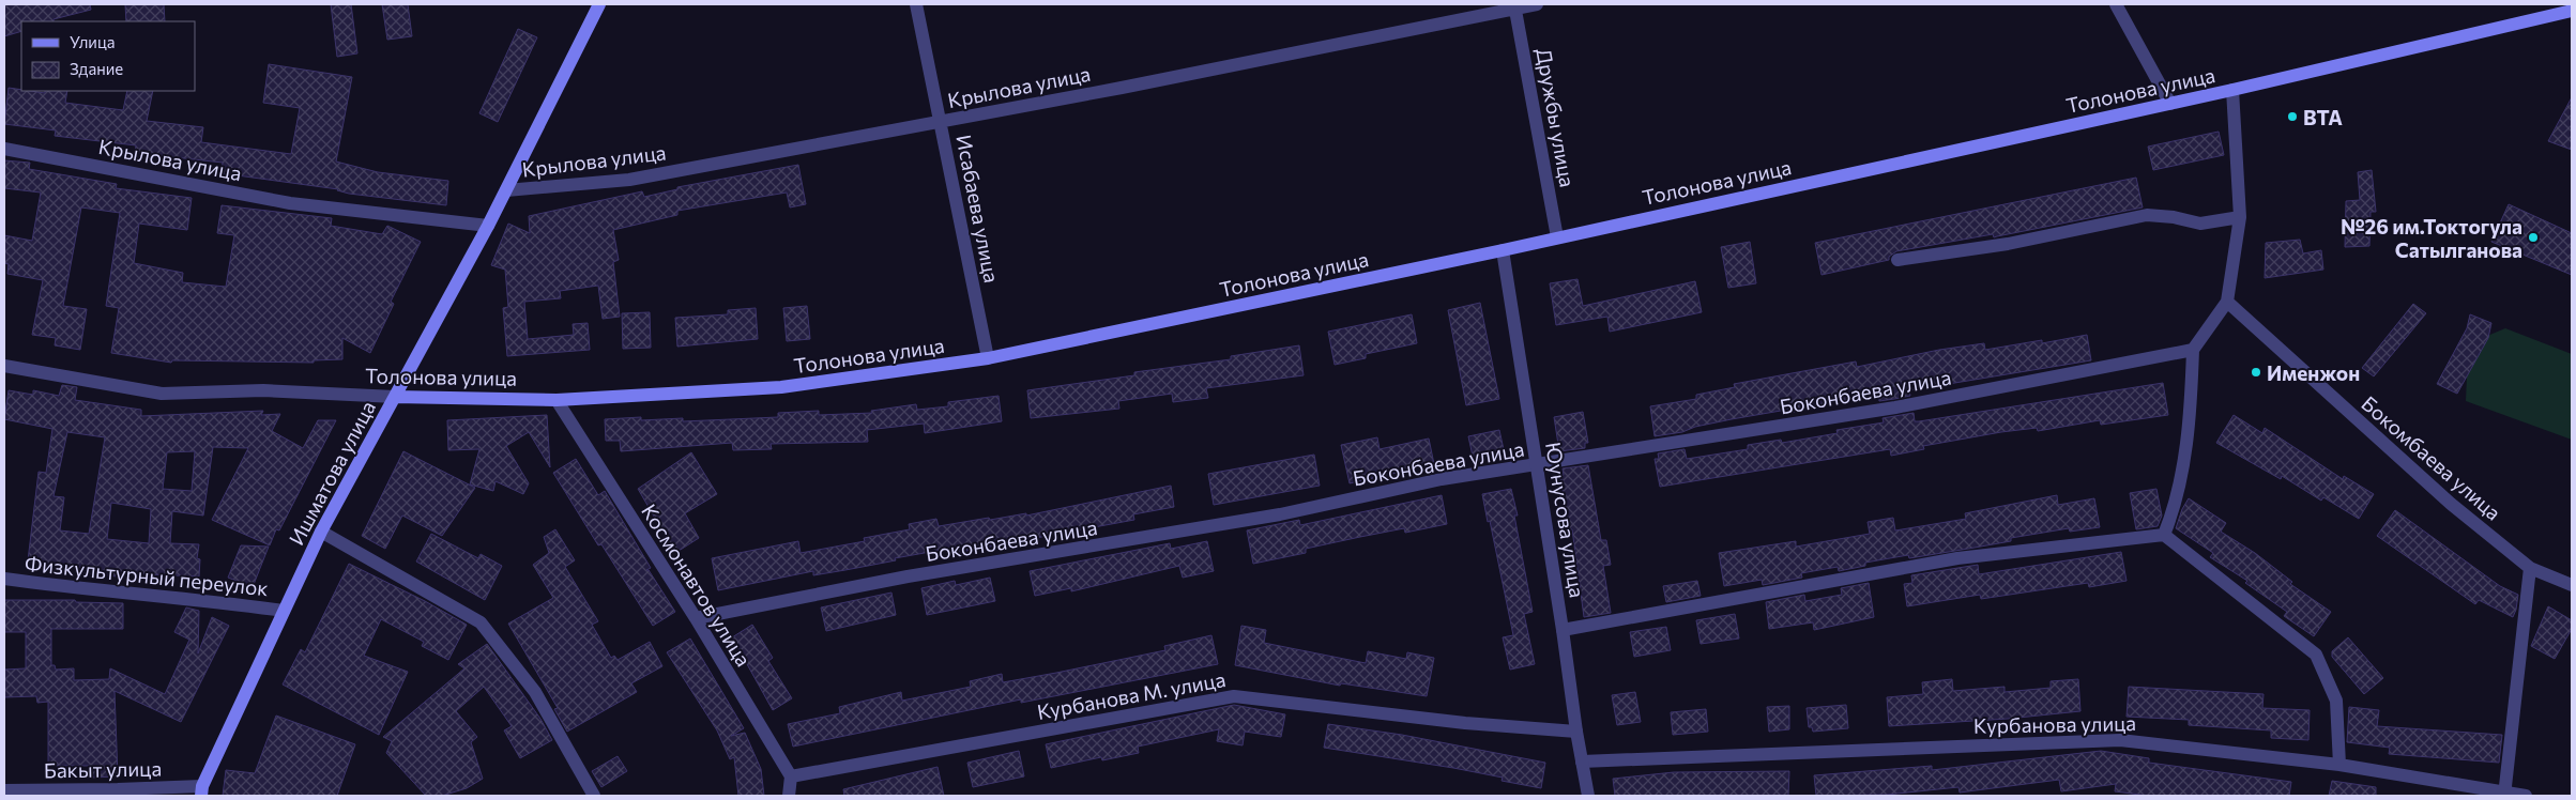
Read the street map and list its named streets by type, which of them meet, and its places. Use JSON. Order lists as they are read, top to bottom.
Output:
{
  "streets": {
    "main road": ["Толонова улица", "Ишматова улица"],
    "street": [
      "Крылова улица",
      "Дружбы улица",
      "Исабаева улица",
      "Боконбаева улица",
      "Бокомбаева улица",
      "Юунусова улица",
      "Физкультурный переулок",
      "Космонавтов улица",
      "Курбанова М. улица",
      "Курбанова улица",
      "Бакыт улица"
    ]
  },
  "crossings": [
    ["Крылова улица", "Дружбы улица"],
    ["Крылова улица", "Исабаева улица"],
    ["Крылова улица", "Ишматова улица"],
    ["Толонова улица", "Дружбы улица"],
    ["Толонова улица", "Исабаева улица"],
    ["Толонова улица", "Ишматова улица"],
    ["Толонова улица", "Юунусова улица"],
    ["Толонова улица", "Космонавтов улица"],
    ["Боконбаева улица", "Юунусова улица"],
    ["Боконбаева улица", "Космонавтов улица"],
    ["Ишматова улица", "Физкультурный переулок"],
    ["Ишматова улица", "Бакыт улица"],
    ["Юунусова улица", "Курбанова М. улица"],
    ["Юунусова улица", "Курбанова улица"],
    ["Космонавтов улица", "Курбанова М. улица"]
  ],
  "places": ["BTA", "№26 им.Токтогула Сатылганова", "Именжон"],
  "legend": ["Улица", "Здание"]
}
